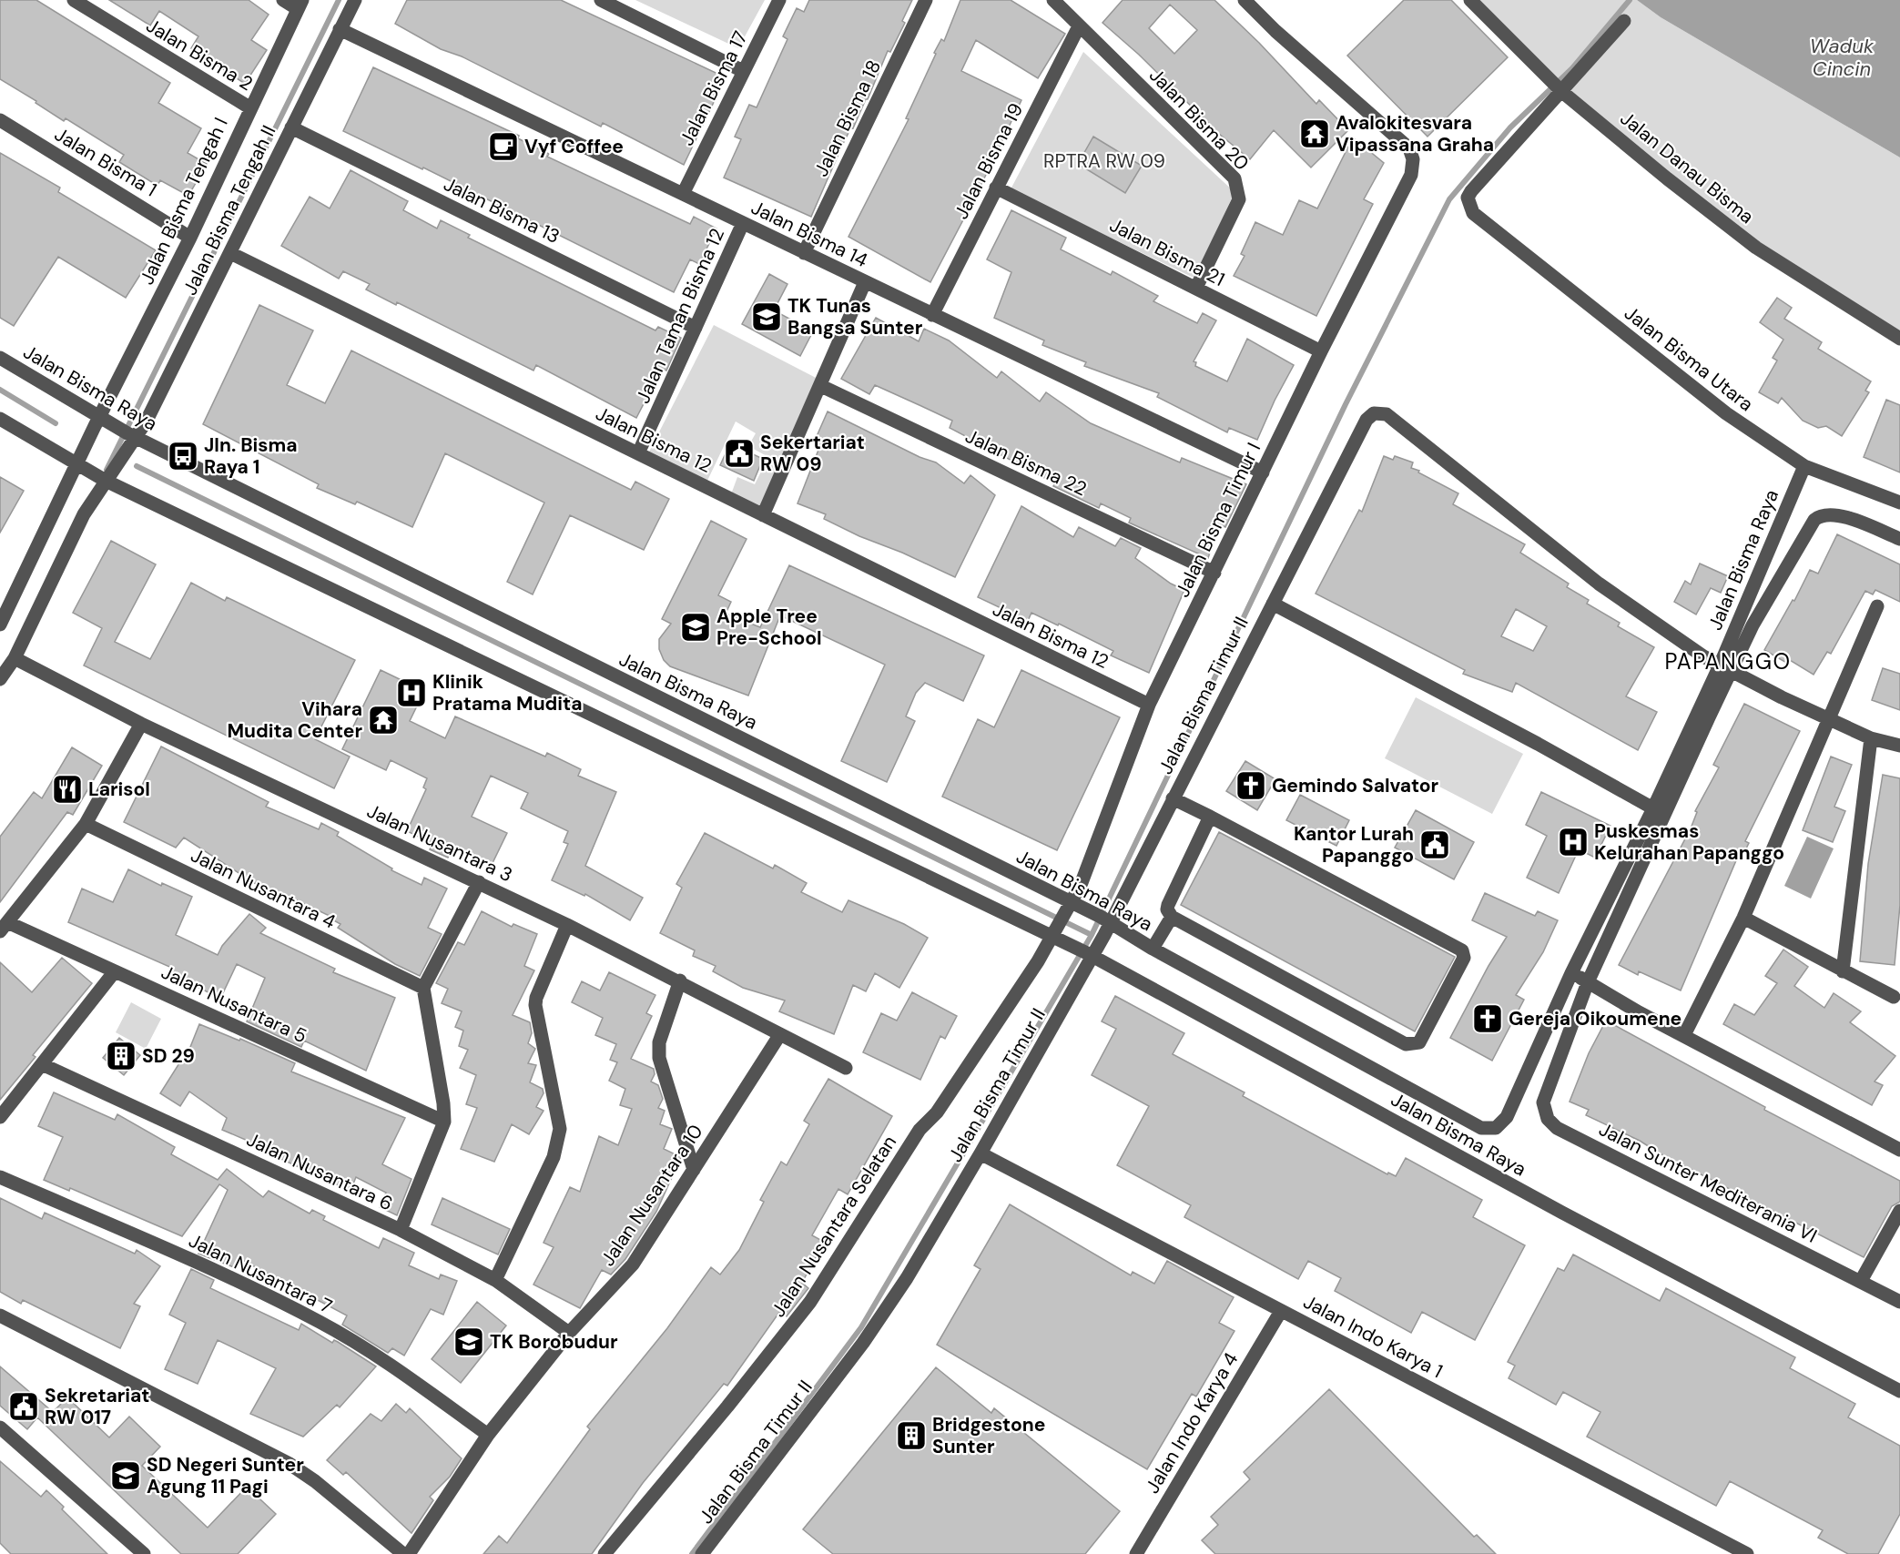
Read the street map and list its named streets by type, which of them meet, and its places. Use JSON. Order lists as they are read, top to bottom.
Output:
{
  "streets": {
    "street": [
      "Jalan Bisma 2",
      "Jalan Bisma 17",
      "Jalan Bisma 18",
      "Jalan Bisma 20",
      "Jalan Bisma 19",
      "Jalan Bisma 1",
      "Jalan Danau Bisma",
      "Jalan Bisma Tengah I",
      "Jalan Bisma Tengah II",
      "Jalan Bisma 13",
      "Jalan Bisma 14",
      "Jalan Bisma 21",
      "Jalan Taman Bisma 12",
      "Jalan Bisma Utara",
      "Jalan Bisma Raya",
      "Jalan Bisma 12",
      "Jalan Bisma 22",
      "Jalan Bisma Timur I",
      "Jalan Bisma Timur II",
      "Jalan Nusantara 3",
      "Jalan Nusantara 4",
      "Jalan Nusantara 5",
      "Jalan Nusantara 6",
      "Jalan Sunter Mediterania VI",
      "Jalan Nusantara 10",
      "Jalan Nusantara Selatan",
      "Jalan Nusantara 7",
      "Jalan Indo Karya 1",
      "Jalan Indo Karya 4"
    ]
  },
  "crossings": [
    ["Jalan Bisma 2", "Jalan Bisma Tengah I"],
    ["Jalan Bisma 17", "Jalan Bisma 14"],
    ["Jalan Bisma 18", "Jalan Bisma 14"],
    ["Jalan Bisma 20", "Jalan Bisma 19"],
    ["Jalan Bisma 20", "Jalan Bisma 21"],
    ["Jalan Bisma 19", "Jalan Bisma 14"],
    ["Jalan Bisma 19", "Jalan Bisma 21"],
    ["Jalan Bisma 1", "Jalan Bisma Tengah I"],
    ["Jalan Danau Bisma", "Jalan Bisma Utara"],
    ["Jalan Bisma Tengah I", "Jalan Bisma Raya"],
    ["Jalan Bisma Tengah II", "Jalan Bisma 13"],
    ["Jalan Bisma Tengah II", "Jalan Bisma 14"],
    ["Jalan Bisma Tengah II", "Jalan Bisma Raya"],
    ["Jalan Bisma Tengah II", "Jalan Bisma 12"],
    ["Jalan Bisma Tengah II", "Jalan Nusantara 3"],
    ["Jalan Bisma 13", "Jalan Taman Bisma 12"],
    ["Jalan Bisma 14", "Jalan Taman Bisma 12"],
    ["Jalan Bisma 14", "Jalan Bisma Timur I"],
    ["Jalan Bisma 21", "Jalan Bisma Timur I"],
    ["Jalan Taman Bisma 12", "Jalan Bisma 12"],
    ["Jalan Bisma Utara", "Jalan Bisma Raya"],
    ["Jalan Bisma Raya", "Jalan Bisma Timur I"],
    ["Jalan Bisma Raya", "Jalan Bisma Timur II"],
    ["Jalan Bisma Raya", "Jalan Nusantara Selatan"],
    ["Jalan Bisma 12", "Jalan Bisma Timur I"],
    ["Jalan Bisma 22", "Jalan Bisma Timur I"],
    ["Jalan Bisma Timur I", "Jalan Nusantara Selatan"],
    ["Jalan Bisma Timur II", "Jalan Indo Karya 1"],
    ["Jalan Nusantara 3", "Jalan Nusantara 10"],
    ["Jalan Nusantara 6", "Jalan Nusantara 10"],
    ["Jalan Nusantara 10", "Jalan Nusantara 7"],
    ["Jalan Indo Karya 1", "Jalan Indo Karya 4"]
  ],
  "districts": ["PAPANGGO"],
  "water": ["Waduk Cincin"],
  "parks": ["RPTRA RW 09"],
  "places": {
    "temple": ["Avalokitesvara Vipassana Graha", "Vihara Mudita Center"],
    "cafe": ["Vyf Coffee"],
    "school or university": [
      "TK Tunas Bangsa Sunter",
      "Apple Tree Pre-School",
      "TK Borobudur",
      "SD Negeri Sunter Agung 11 Pagi"
    ],
    "public building": ["Sekertariat RW 09", "Kantor Lurah Papanggo", "Sekretariat RW 017"],
    "bus stop": ["Jln. Bisma Raya 1"],
    "hospital": ["Klinik Pratama Mudita", "Puskesmas Kelurahan Papanggo"],
    "church": ["Gemindo Salvator", "Gereja Oikoumene"],
    "restaurant": ["Larisol"],
    "building": ["SD 29", "Bridgestone Sunter"]
  }
}
